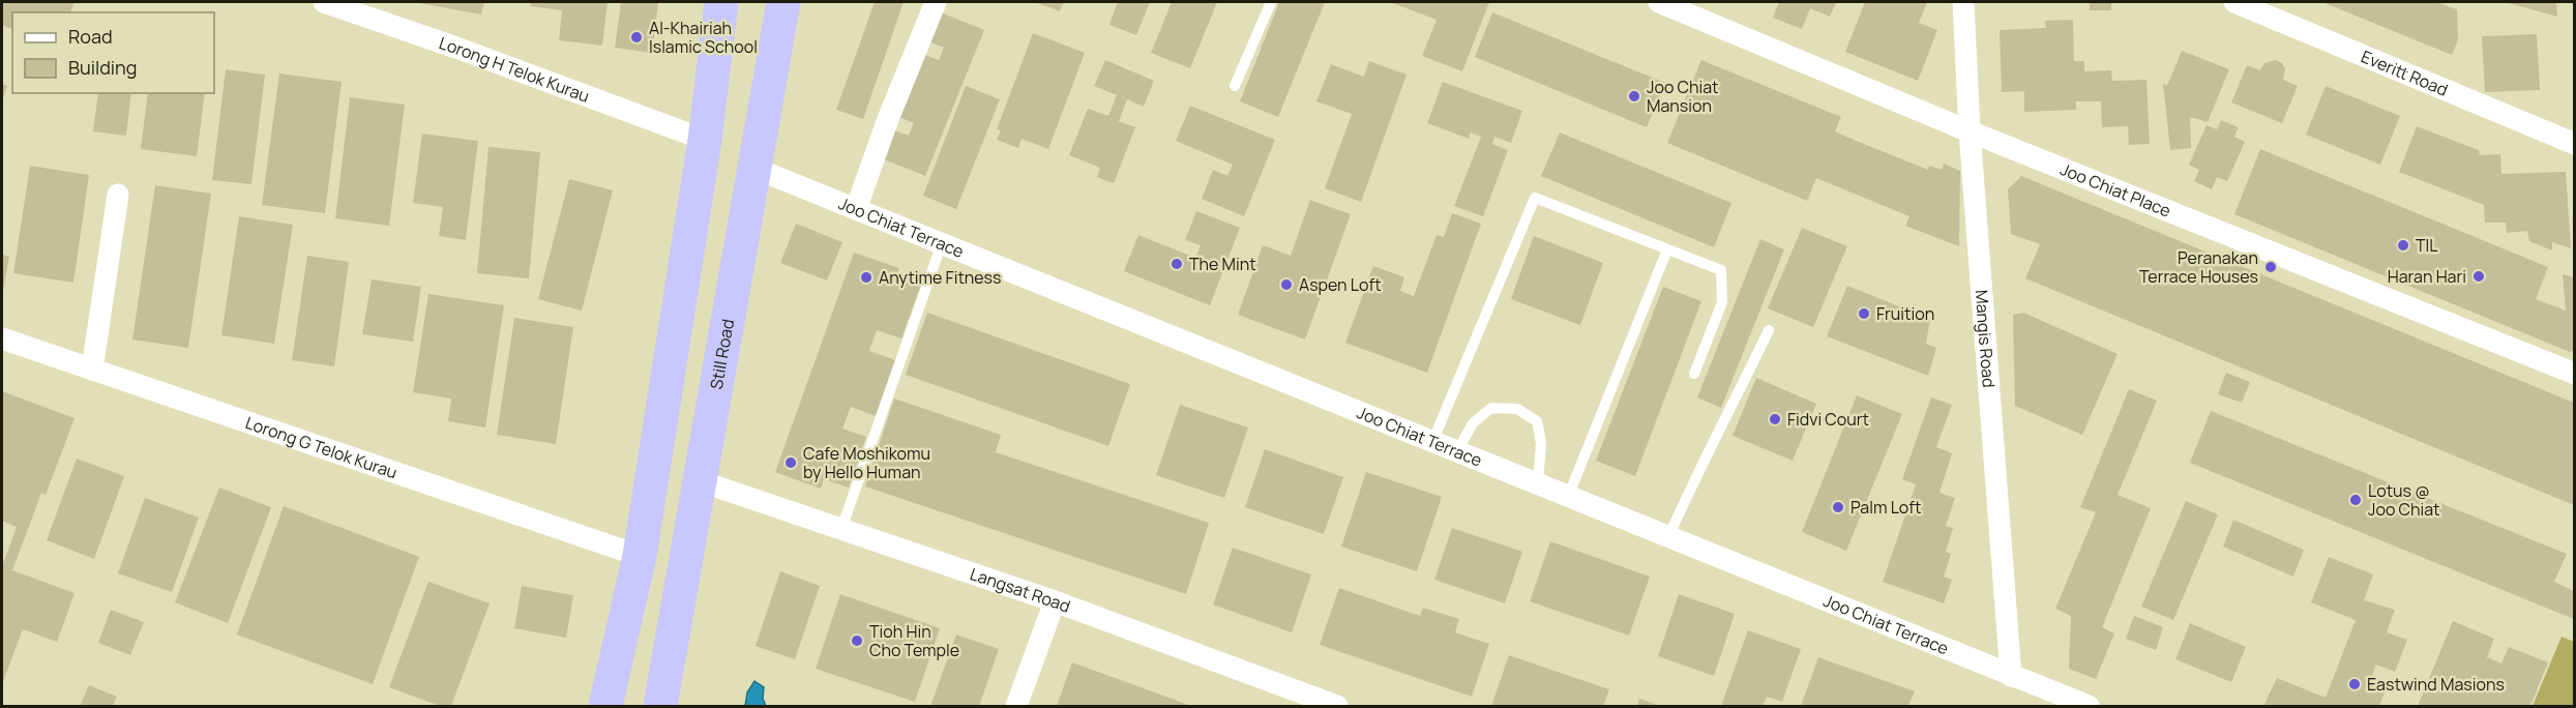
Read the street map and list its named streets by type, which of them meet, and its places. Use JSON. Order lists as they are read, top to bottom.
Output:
{
  "streets": {
    "highway": ["Still Road"],
    "street": [
      "Lorong H Telok Kurau",
      "Everitt Road",
      "Joo Chiat Place",
      "Joo Chiat Terrace",
      "Mangis Road",
      "Lorong G Telok Kurau",
      "Langsat Road"
    ]
  },
  "crossings": [
    ["Joo Chiat Place", "Mangis Road"],
    ["Joo Chiat Terrace", "Mangis Road"],
    ["Joo Chiat Terrace", "Still Road"],
    ["Still Road", "Langsat Road"]
  ],
  "places": [
    "Al-Khairiah Islamic School",
    "Joo Chiat Mansion",
    "TIL",
    "The Mint",
    "Peranakan Terrace Houses",
    "Haran Hari",
    "Anytime Fitness",
    "Aspen Loft",
    "Fruition",
    "Fidvi Court",
    "Cafe Moshikomu by Hello Human",
    "Lotus @ Joo Chiat",
    "Palm Loft",
    "Tioh Hin Cho Temple",
    "Eastwind Masions"
  ],
  "legend": ["Road", "Building"]
}
